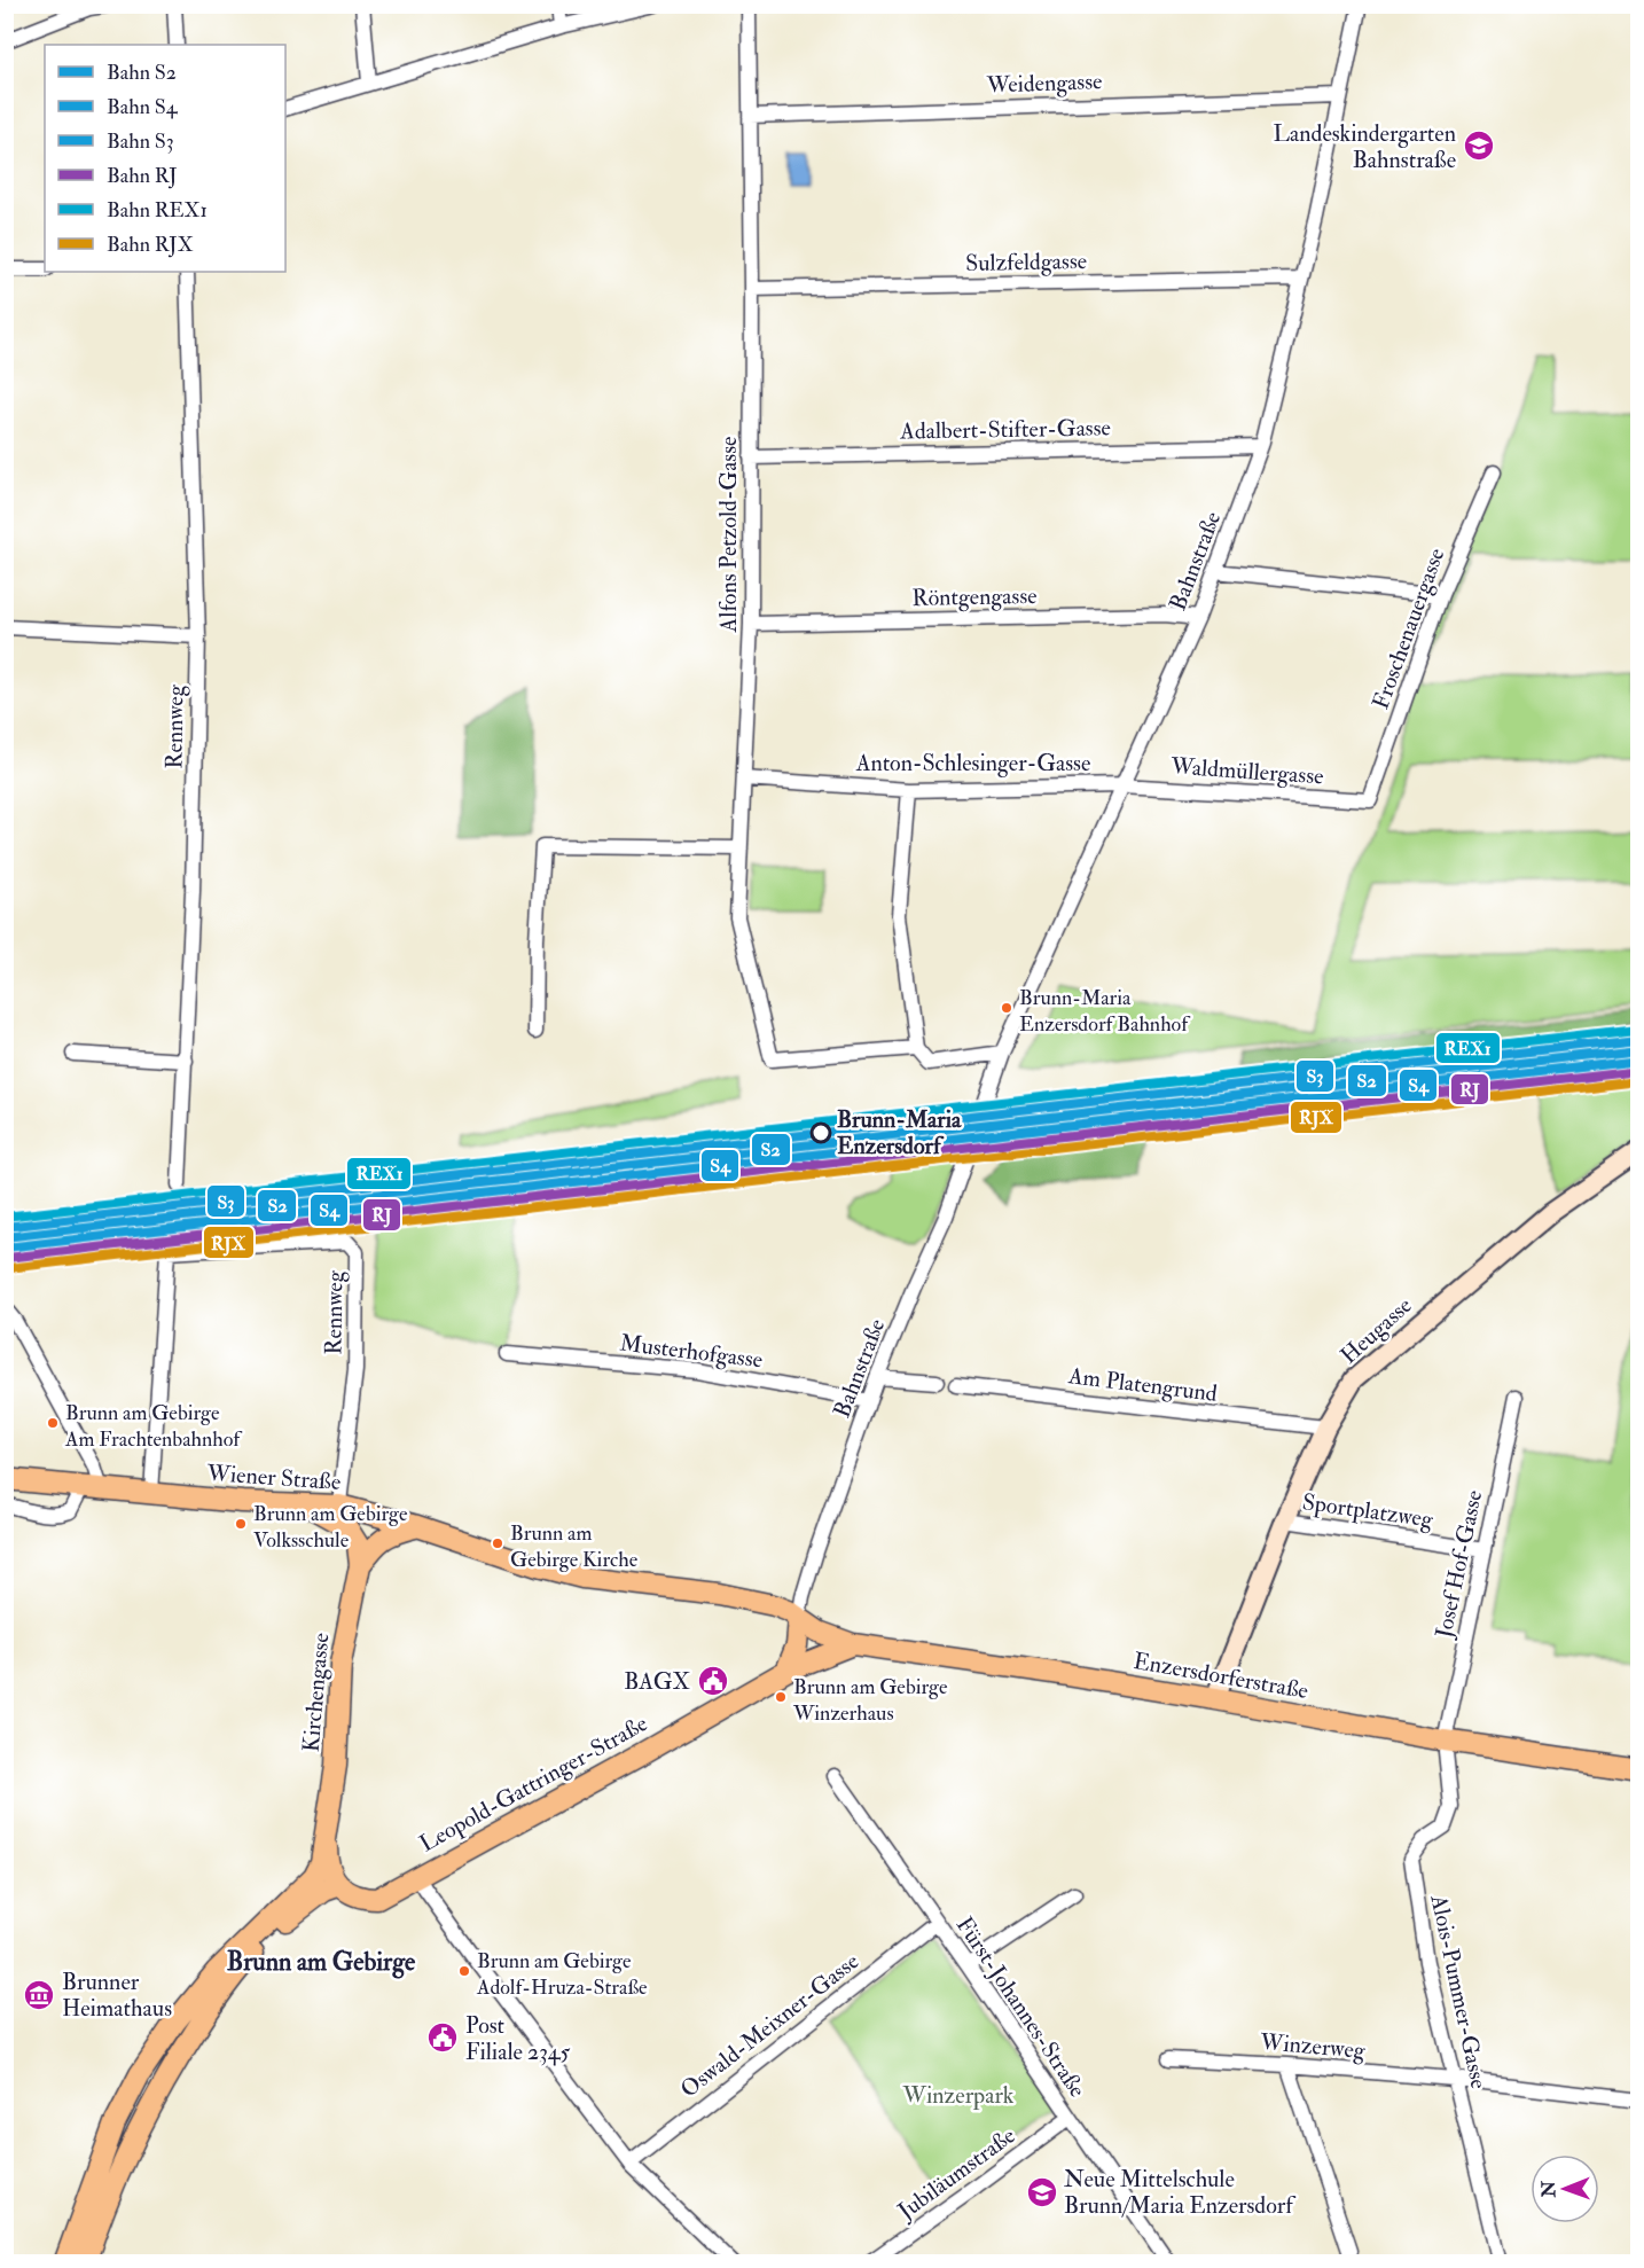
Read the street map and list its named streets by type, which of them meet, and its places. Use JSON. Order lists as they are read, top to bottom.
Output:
{
  "streets": {
    "main road": [
      "Wiener Straße",
      "Enzersdorferstraße",
      "Kirchengasse",
      "Leopold-Gattringer-Straße"
    ],
    "street": [
      "Weidengasse",
      "Sulzfeldgasse",
      "Adalbert-Stifter-Gasse",
      "Alfons Petzold-Gasse",
      "Bahnstraße",
      "Röntgengasse",
      "Froschenauergasse",
      "Rennweg",
      "Anton-Schlesinger-Gasse",
      "Waldmüllergasse",
      "Heugasse",
      "Musterhofgasse",
      "Am Platengrund",
      "Sportplatzweg",
      "Josef Hof-Gasse",
      "Alois-Pummer-Gasse",
      "Fürst-Johannes-Straße",
      "Oswald-Meixner-Gasse",
      "Winzerweg",
      "Jubiläumstraße"
    ]
  },
  "crossings": [
    ["Weidengasse", "Alfons Petzold-Gasse"],
    ["Weidengasse", "Bahnstraße"],
    ["Sulzfeldgasse", "Alfons Petzold-Gasse"],
    ["Sulzfeldgasse", "Bahnstraße"],
    ["Adalbert-Stifter-Gasse", "Alfons Petzold-Gasse"],
    ["Adalbert-Stifter-Gasse", "Bahnstraße"],
    ["Alfons Petzold-Gasse", "Röntgengasse"],
    ["Alfons Petzold-Gasse", "Anton-Schlesinger-Gasse"],
    ["Bahnstraße", "Röntgengasse"],
    ["Bahnstraße", "Anton-Schlesinger-Gasse"],
    ["Bahnstraße", "Waldmüllergasse"],
    ["Bahnstraße", "Musterhofgasse"],
    ["Bahnstraße", "Wiener Straße"],
    ["Bahnstraße", "Enzersdorferstraße"],
    ["Froschenauergasse", "Waldmüllergasse"],
    ["Rennweg", "Wiener Straße"],
    ["Rennweg", "Kirchengasse"],
    ["Anton-Schlesinger-Gasse", "Waldmüllergasse"],
    ["Heugasse", "Am Platengrund"],
    ["Heugasse", "Sportplatzweg"],
    ["Heugasse", "Enzersdorferstraße"],
    ["Wiener Straße", "Enzersdorferstraße"],
    ["Wiener Straße", "Kirchengasse"],
    ["Sportplatzweg", "Josef Hof-Gasse"],
    ["Josef Hof-Gasse", "Enzersdorferstraße"],
    ["Josef Hof-Gasse", "Alois-Pummer-Gasse"],
    ["Enzersdorferstraße", "Leopold-Gattringer-Straße"],
    ["Enzersdorferstraße", "Alois-Pummer-Gasse"],
    ["Alois-Pummer-Gasse", "Winzerweg"],
    ["Fürst-Johannes-Straße", "Oswald-Meixner-Gasse"],
    ["Fürst-Johannes-Straße", "Jubiläumstraße"]
  ],
  "districts": ["Brunn am Gebirge"],
  "parks": ["Winzerpark"],
  "places": {
    "school or university": ["Landeskindergarten Bahnstraße", "Neue Mittelschule Brunn/Maria Enzersdorf"],
    "other": [
      "Brunn-Maria Enzersdorf Bahnhof",
      "Brunn-Maria Enzersdorf",
      "Brunn am Gebirge Am Frachtenbahnhof",
      "Brunn am Gebirge Volksschule",
      "Brunn am Gebirge Kirche",
      "Brunn am Gebirge Winzerhaus",
      "Brunn am Gebirge Adolf-Hruza-Straße"
    ],
    "public building": ["BAGX", "Post Filiale 2345"],
    "museum": ["Brunner Heimathaus"]
  },
  "lines": [
    "rail line REX1",
    "rail line S3",
    "rail line S2",
    "rail line S4",
    "rail line RJ",
    "rail line RJX"
  ],
  "legend": [
    "Bahn S2",
    "Bahn S4",
    "Bahn S3",
    "Bahn RJ",
    "Bahn REX1",
    "Bahn RJX"
  ],
  "north": "left"
}
